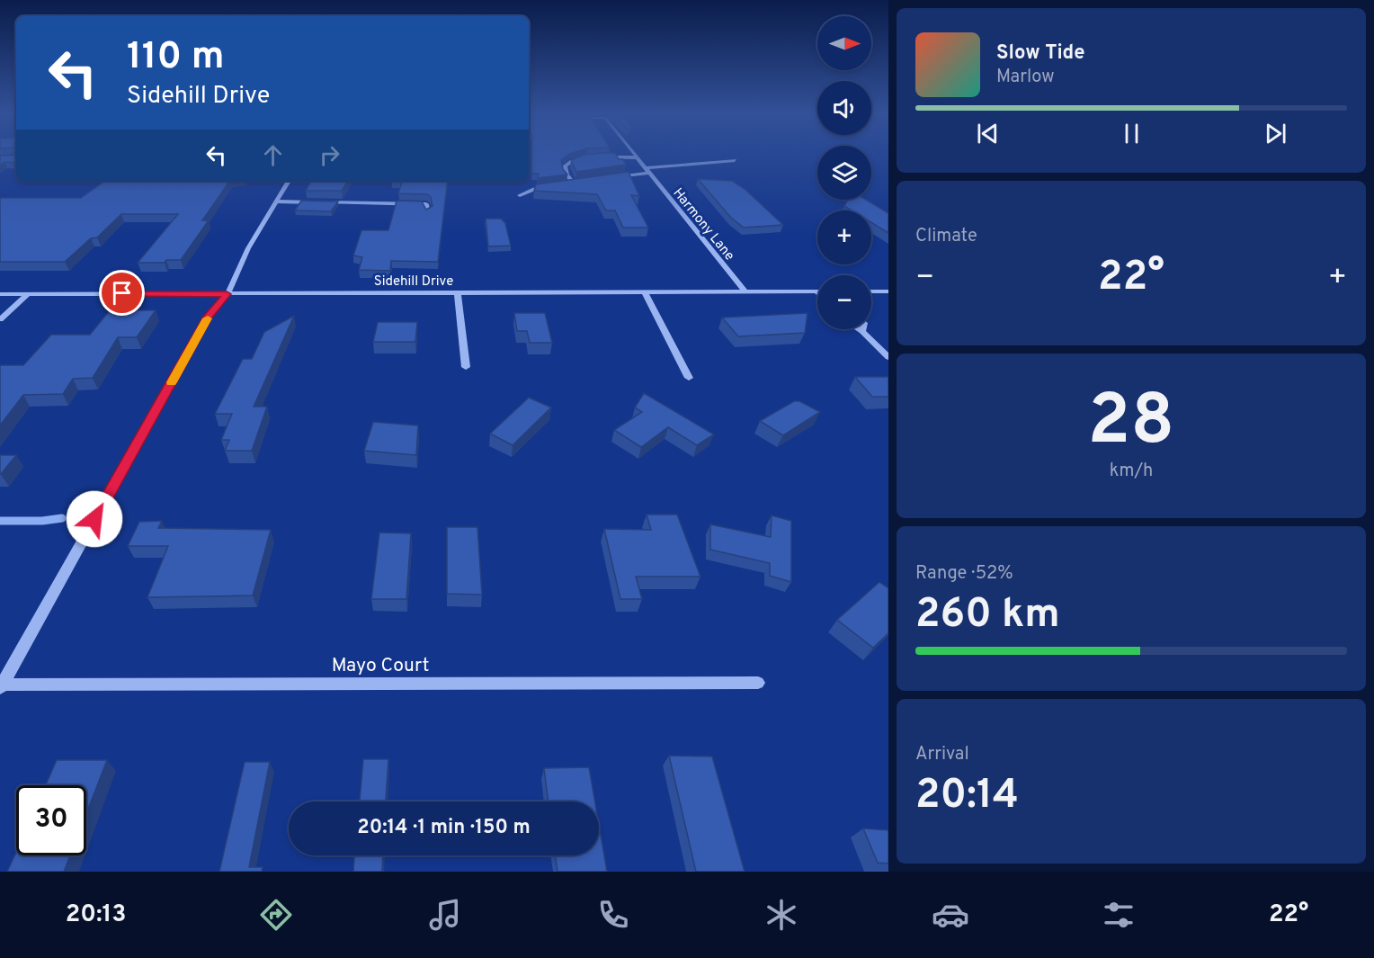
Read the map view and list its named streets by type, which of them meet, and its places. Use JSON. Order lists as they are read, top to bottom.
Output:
{
  "streets": {
    "street": ["Harmony Lane", "Sidehill Drive", "Mayo Court"]
  },
  "crossings": [
    ["Harmony Lane", "Sidehill Drive"]
  ],
  "north": "right",
  "page": {
    "map_buttons": ["+", "−"],
    "turn": ["110 m", "Sidehill Drive"],
    "song": ["Slow Tide", "Marlow"],
    "tile": [
      "Climate",
      ["28", "km/h"],
      ["Range · 52%", "260 km"],
      ["Arrival", "20:14"]
    ],
    "heat": ["−", "22°", "+"],
    "limit": "30",
    "trip": "20:14 · 1 min · 150 m",
    "tabs": ["20:13", "22°"]
  }
}
